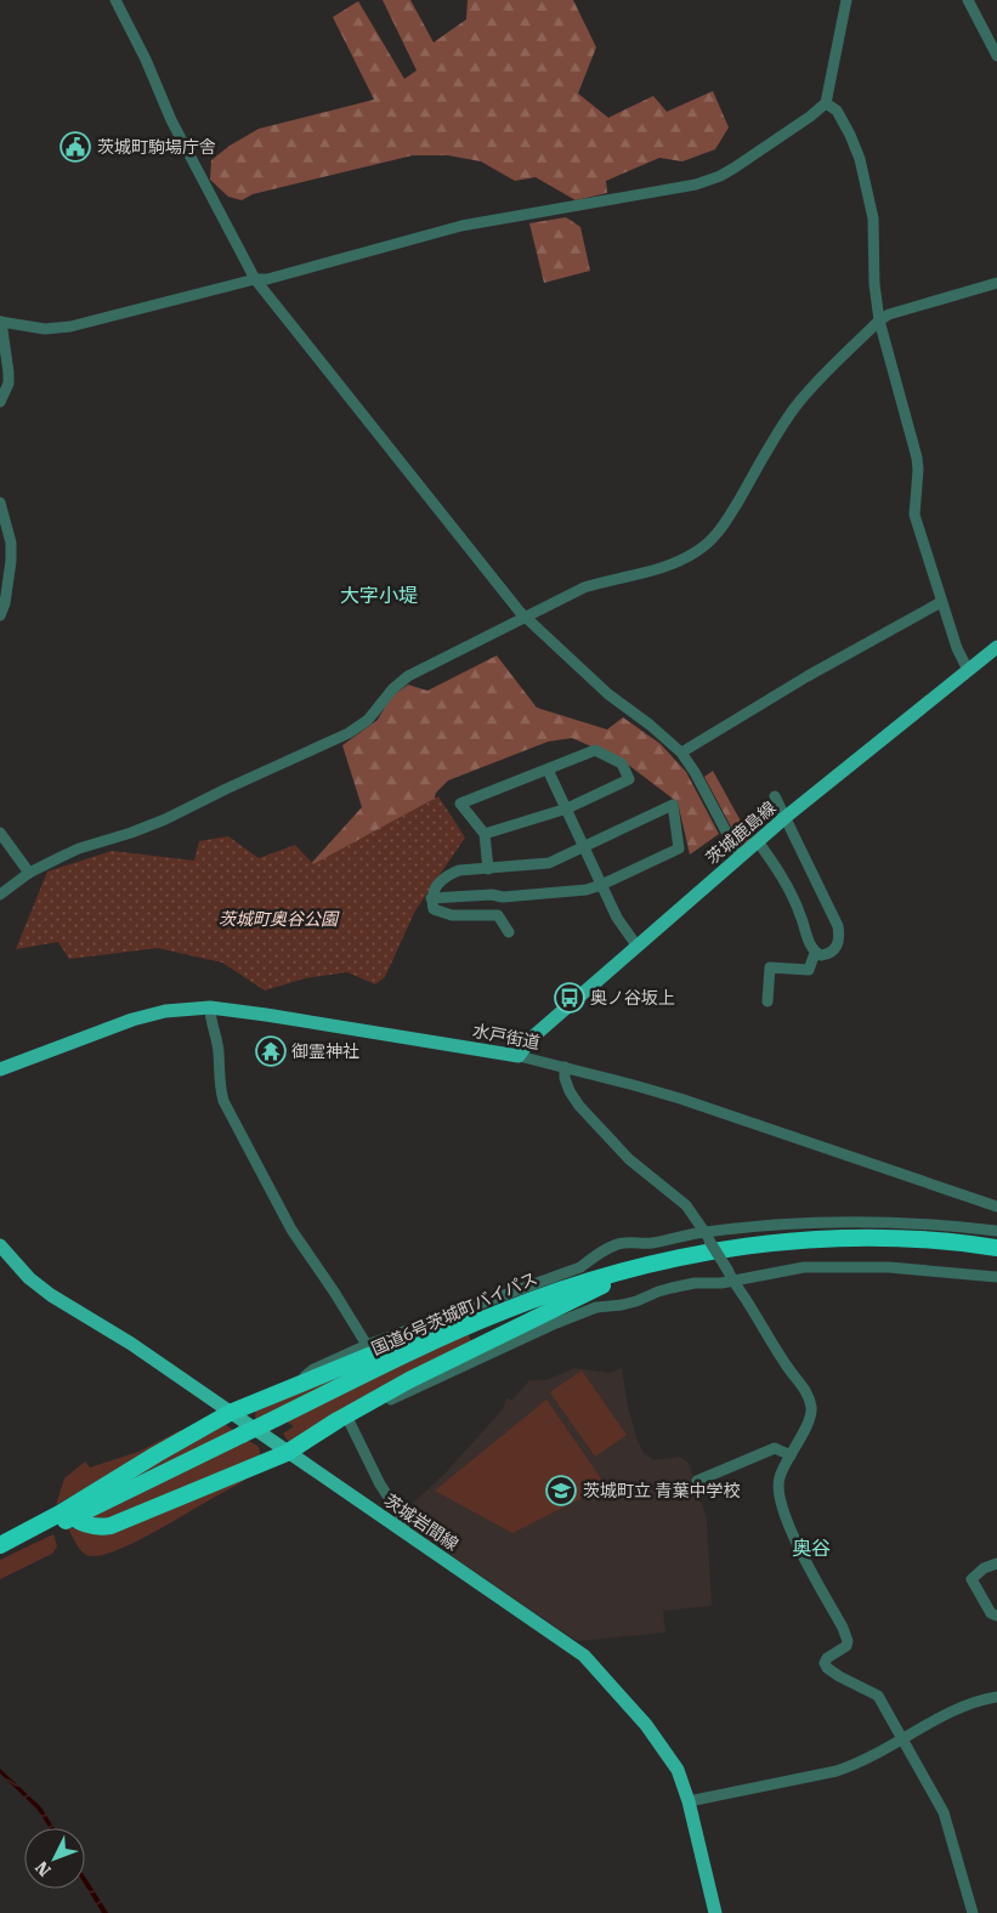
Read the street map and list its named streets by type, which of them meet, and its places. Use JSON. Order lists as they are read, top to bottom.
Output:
{
  "streets": {
    "highway": ["国道6号茨城町バイパス"],
    "main road": ["茨城鹿島線", "水戸街道", "茨城岩間線"]
  },
  "crossings": [
    ["茨城鹿島線", "水戸街道"]
  ],
  "districts": ["大字小堤", "奥谷"],
  "parks": ["茨城町奥谷公園"],
  "places": {
    "public building": ["茨城町駒場庁舎"],
    "bus stop": ["奥ノ谷坂上"],
    "temple": ["御霊神社"],
    "school or university": ["茨城町立 青葉中学校"]
  },
  "north": "bottom left"
}
